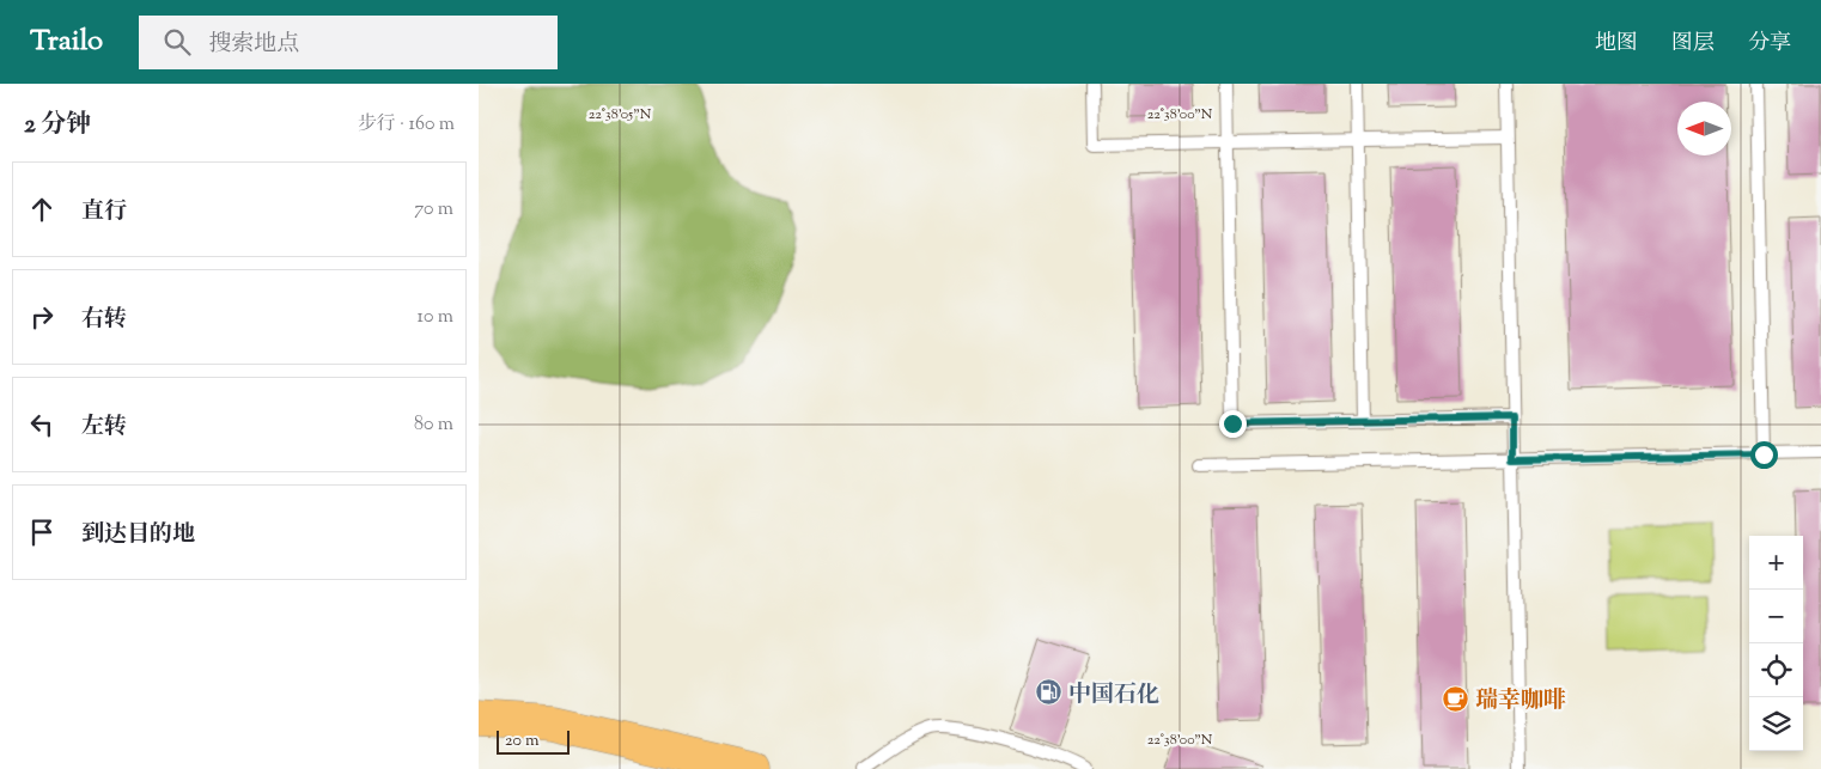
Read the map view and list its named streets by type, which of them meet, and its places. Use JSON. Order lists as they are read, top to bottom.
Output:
{
  "places": {
    "fuel station": ["中国石化"],
    "cafe": ["瑞幸咖啡"]
  },
  "scale_bar": "20 m",
  "north": "left",
  "page": {
    "header": "Trailo",
    "search": "搜索地点",
    "nav": ["地图", "图层", "分享"],
    "heading": ["2 分钟", "步行 · 160 m"],
    "list": [
      ["直行", "70 m"],
      ["右转", "10 m"],
      ["左转", "80 m"],
      "到达目的地"
    ],
    "map_buttons": ["+", "−"],
    "scale": "20 m"
  },
  "coordinates": ["22°38'05\"N", "22°38'00\"N"]
}
